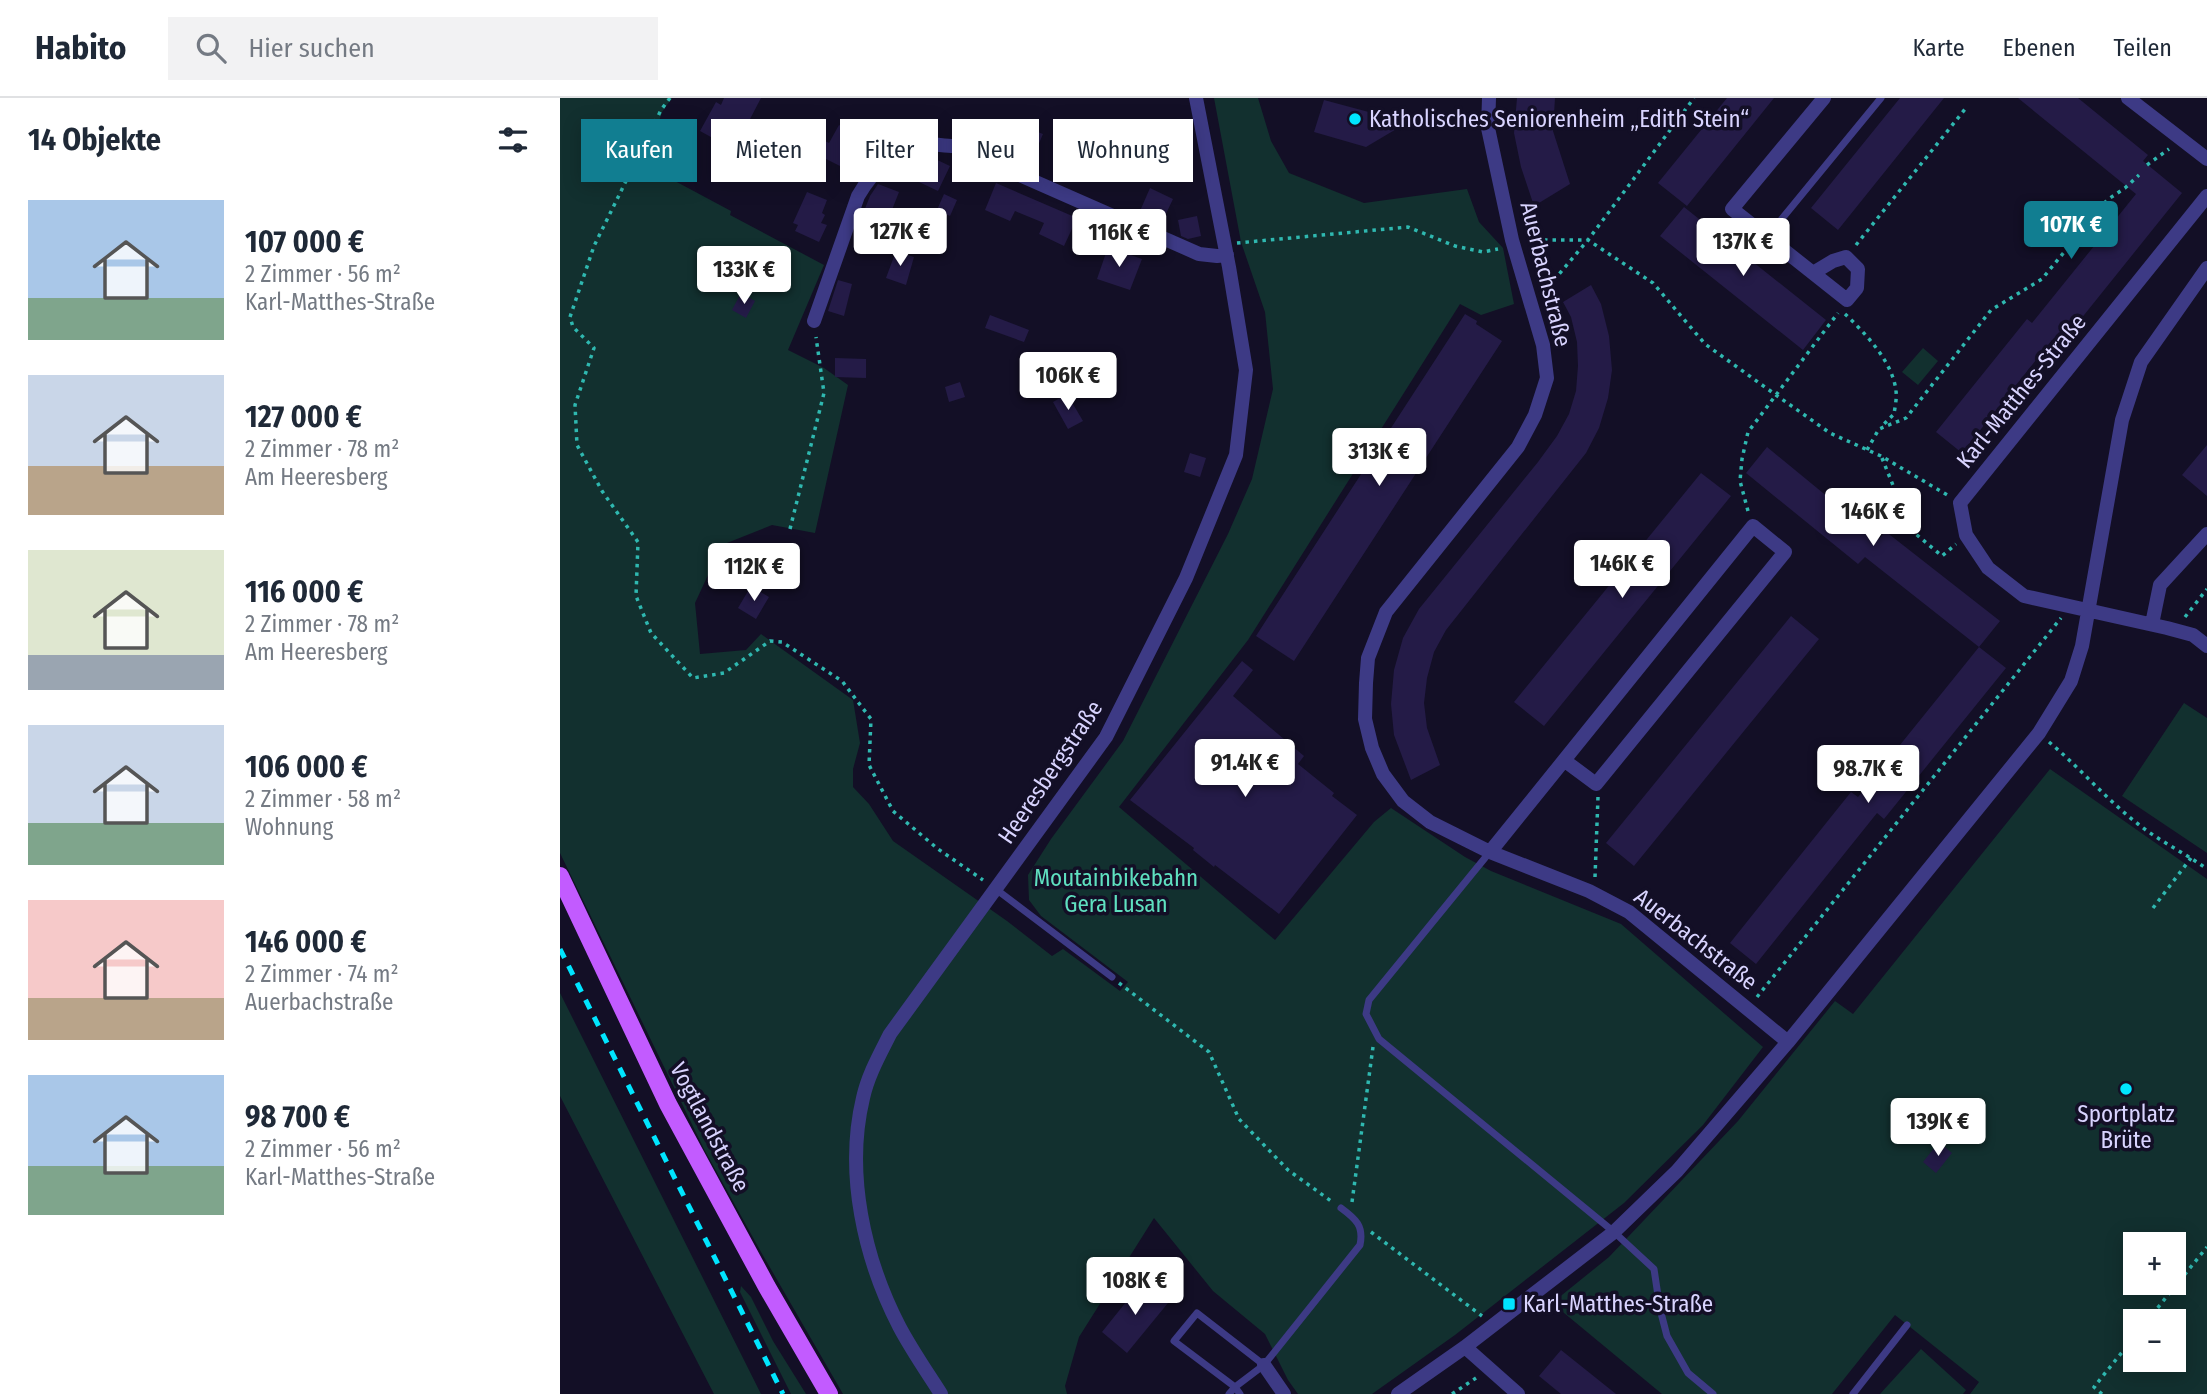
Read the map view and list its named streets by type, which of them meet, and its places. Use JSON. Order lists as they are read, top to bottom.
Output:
{
  "streets": {
    "main road": ["Vogtlandstraße"],
    "street": ["Auerbachstraße", "Karl-Matthes-Straße", "Heeresbergstraße"]
  },
  "parks": ["Moutainbikebahn Gera Lusan"],
  "places": {
    "other": ["Katholisches Seniorenheim „Edith Stein“", "Sportplatz Brüte"],
    "transit": ["Karl-Matthes-Straße"]
  },
  "page": {
    "header": "Habito",
    "search": "Hier suchen",
    "nav": ["Karte", "Ebenen", "Teilen"],
    "heading": "14 Objekte",
    "chip": [
      "Kaufen",
      "Mieten",
      "Filter",
      "Neu",
      "Wohnung"
    ],
    "list": [
      {
        "name": "107 000 €",
        "note": "2 Zimmer · 56 m² · Karl-Matthes-Straße"
      },
      {
        "name": "127 000 €",
        "note": "2 Zimmer · 78 m² · Am Heeresberg"
      },
      {
        "name": "116 000 €",
        "note": "2 Zimmer · 78 m² · Am Heeresberg"
      },
      {
        "name": "106 000 €",
        "note": "2 Zimmer · 58 m² · Wohnung"
      },
      {
        "name": "146 000 €",
        "note": "2 Zimmer · 74 m² · Auerbachstraße"
      },
      {
        "name": "98 700 €",
        "note": "2 Zimmer · 56 m² · Karl-Matthes-Straße"
      }
    ],
    "price": [
      "107K €",
      "127K €",
      "116K €",
      "137K €",
      "133K €",
      "106K €",
      "313K €",
      "146K €",
      "146K €",
      "112K €",
      "91.4K €",
      "98.7K €",
      "139K €",
      "108K €"
    ],
    "map_buttons": ["+", "−"]
  }
}
